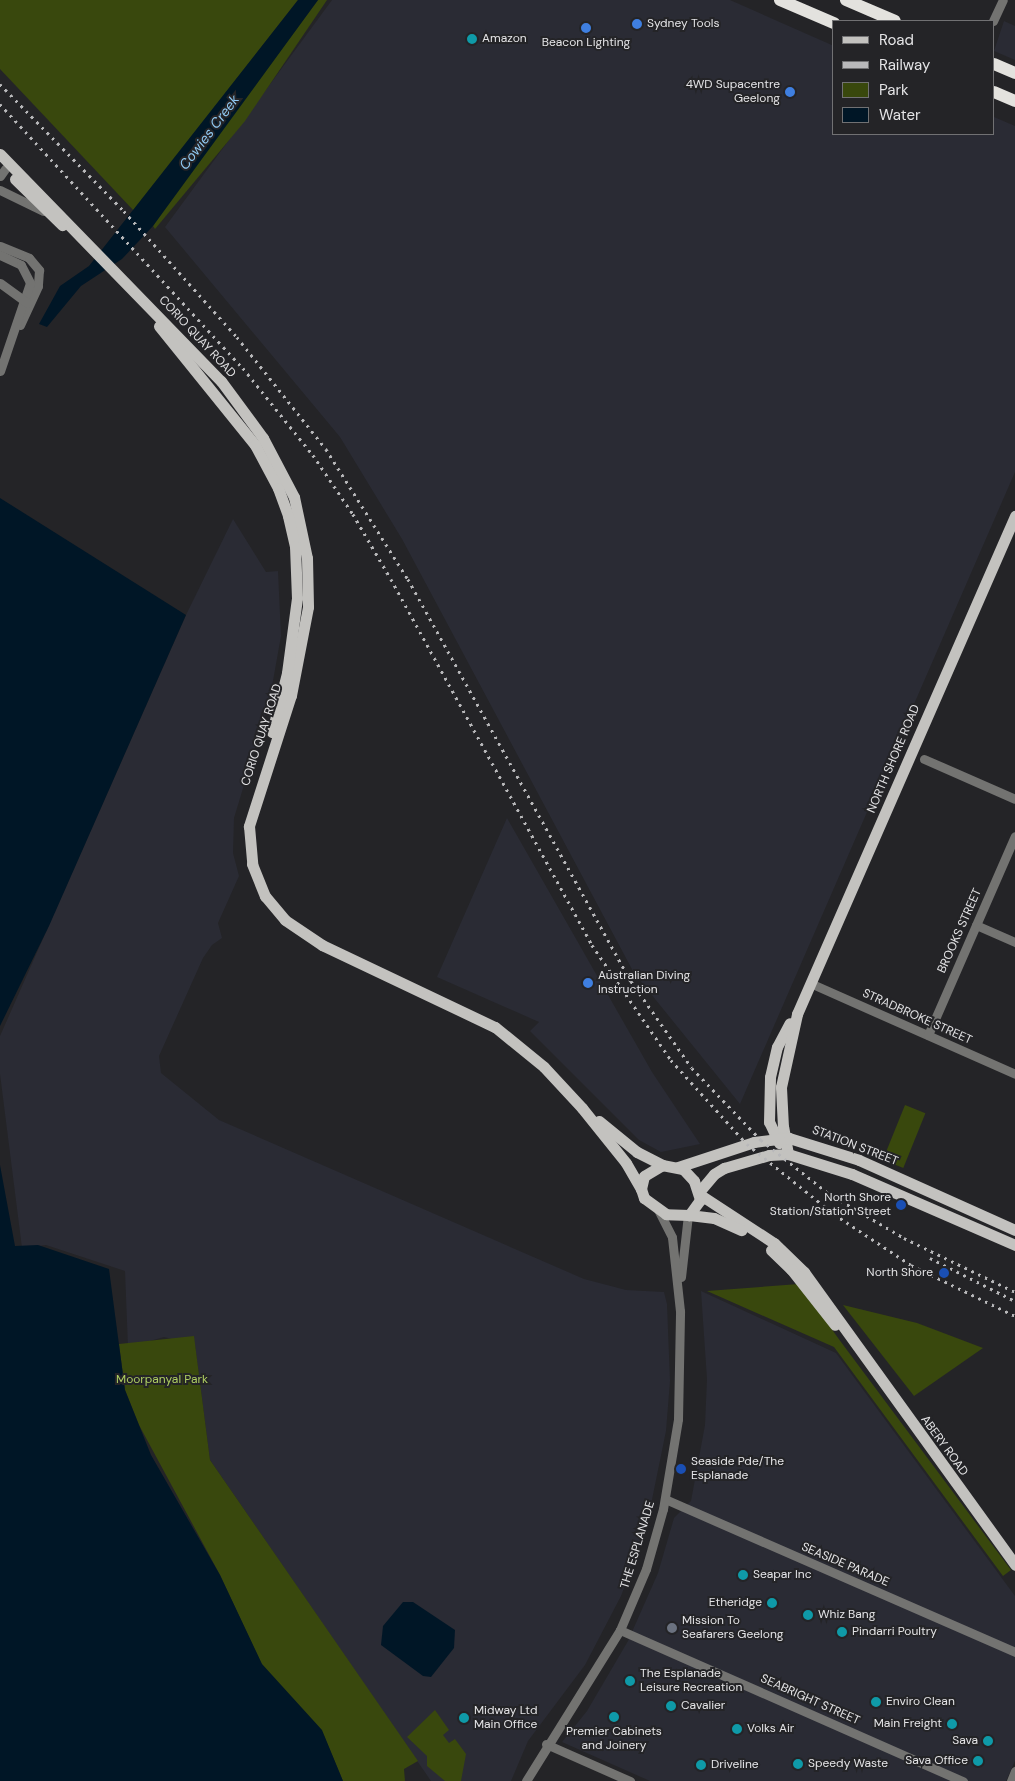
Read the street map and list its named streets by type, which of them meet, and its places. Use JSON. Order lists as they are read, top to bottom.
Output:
{
  "streets": {
    "main road": [
      "CORIO QUAY ROAD",
      "NORTH SHORE ROAD",
      "STATION STREET",
      "ABERY ROAD"
    ],
    "street": [
      "BROOKS STREET",
      "STRADBROKE STREET",
      "THE ESPLANADE",
      "SEASIDE PARADE",
      "SEABRIGHT STREET"
    ]
  },
  "crossings": [
    ["CORIO QUAY ROAD", "ABERY ROAD"],
    ["CORIO QUAY ROAD", "THE ESPLANADE"],
    ["NORTH SHORE ROAD", "STRADBROKE STREET"],
    ["NORTH SHORE ROAD", "STATION STREET"],
    ["BROOKS STREET", "STRADBROKE STREET"],
    ["ABERY ROAD", "THE ESPLANADE"],
    ["THE ESPLANADE", "SEASIDE PARADE"],
    ["THE ESPLANADE", "SEABRIGHT STREET"]
  ],
  "water": ["Cowies Creek"],
  "parks": ["Moorpanyal Park"],
  "places": [
    "Sydney Tools",
    "Beacon Lighting",
    "Amazon",
    "4WD Supacentre Geelong",
    "Australian Diving Instruction",
    "North Shore Station/Station Street",
    "North Shore",
    "Seaside Pde/The Esplanade",
    "Seapar Inc",
    "Etheridge",
    "Whiz Bang",
    "Mission To Seafarers Geelong",
    "Pindarri Poultry",
    "The Esplanade Leisure Recreation",
    "Enviro Clean",
    "Cavalier",
    "Premier Cabinets and Joinery",
    "Midway Ltd Main Office",
    "Main Freight",
    "Volks Air",
    "Sava",
    "Sava Office",
    "Speedy Waste",
    "Driveline"
  ],
  "legend": [
    "Road",
    "Railway",
    "Park",
    "Water"
  ]
}
